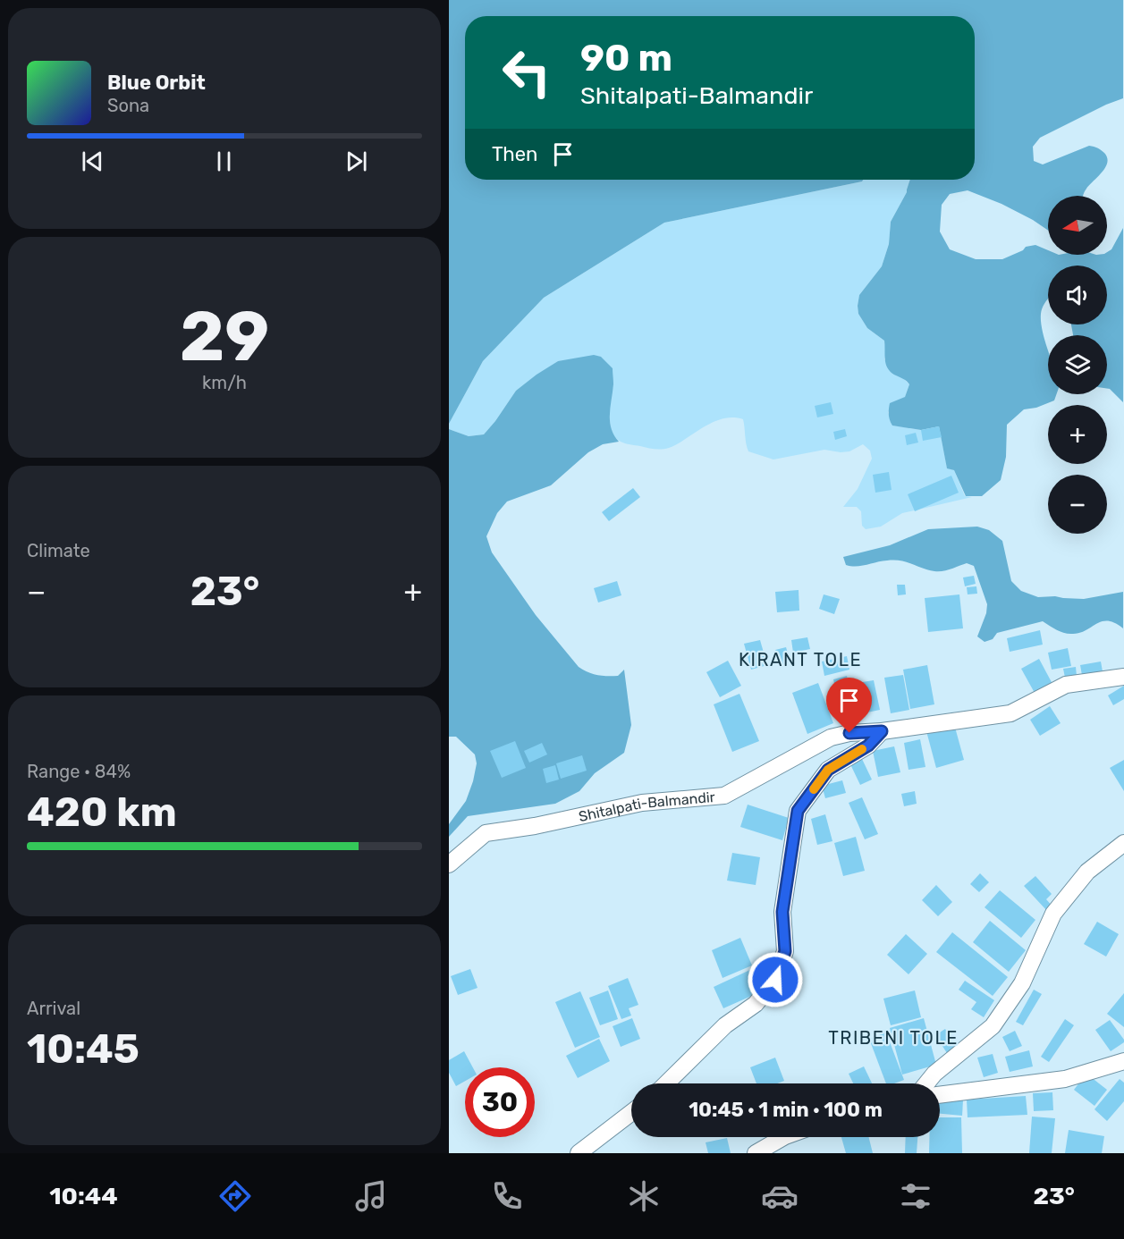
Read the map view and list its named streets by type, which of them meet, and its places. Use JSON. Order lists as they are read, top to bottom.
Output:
{
  "streets": {
    "street": ["Shitalpati-Balmandir"]
  },
  "districts": ["KIRANT TOLE", "TRIBENI TOLE"],
  "north": "left",
  "page": {
    "turn": ["90 m", "Shitalpati-Balmandir"],
    "song": ["Blue Orbit", "Sona"],
    "then": "Then",
    "map_buttons": ["+", "−"],
    "tile": [
      ["29", "km/h"],
      "Climate",
      ["Range · 84%", "420 km"],
      ["Arrival", "10:45"]
    ],
    "heat": ["−", "23°", "+"],
    "limit": "30",
    "trip": "10:45 · 1 min · 100 m",
    "tabs": ["10:44", "23°"]
  }
}
